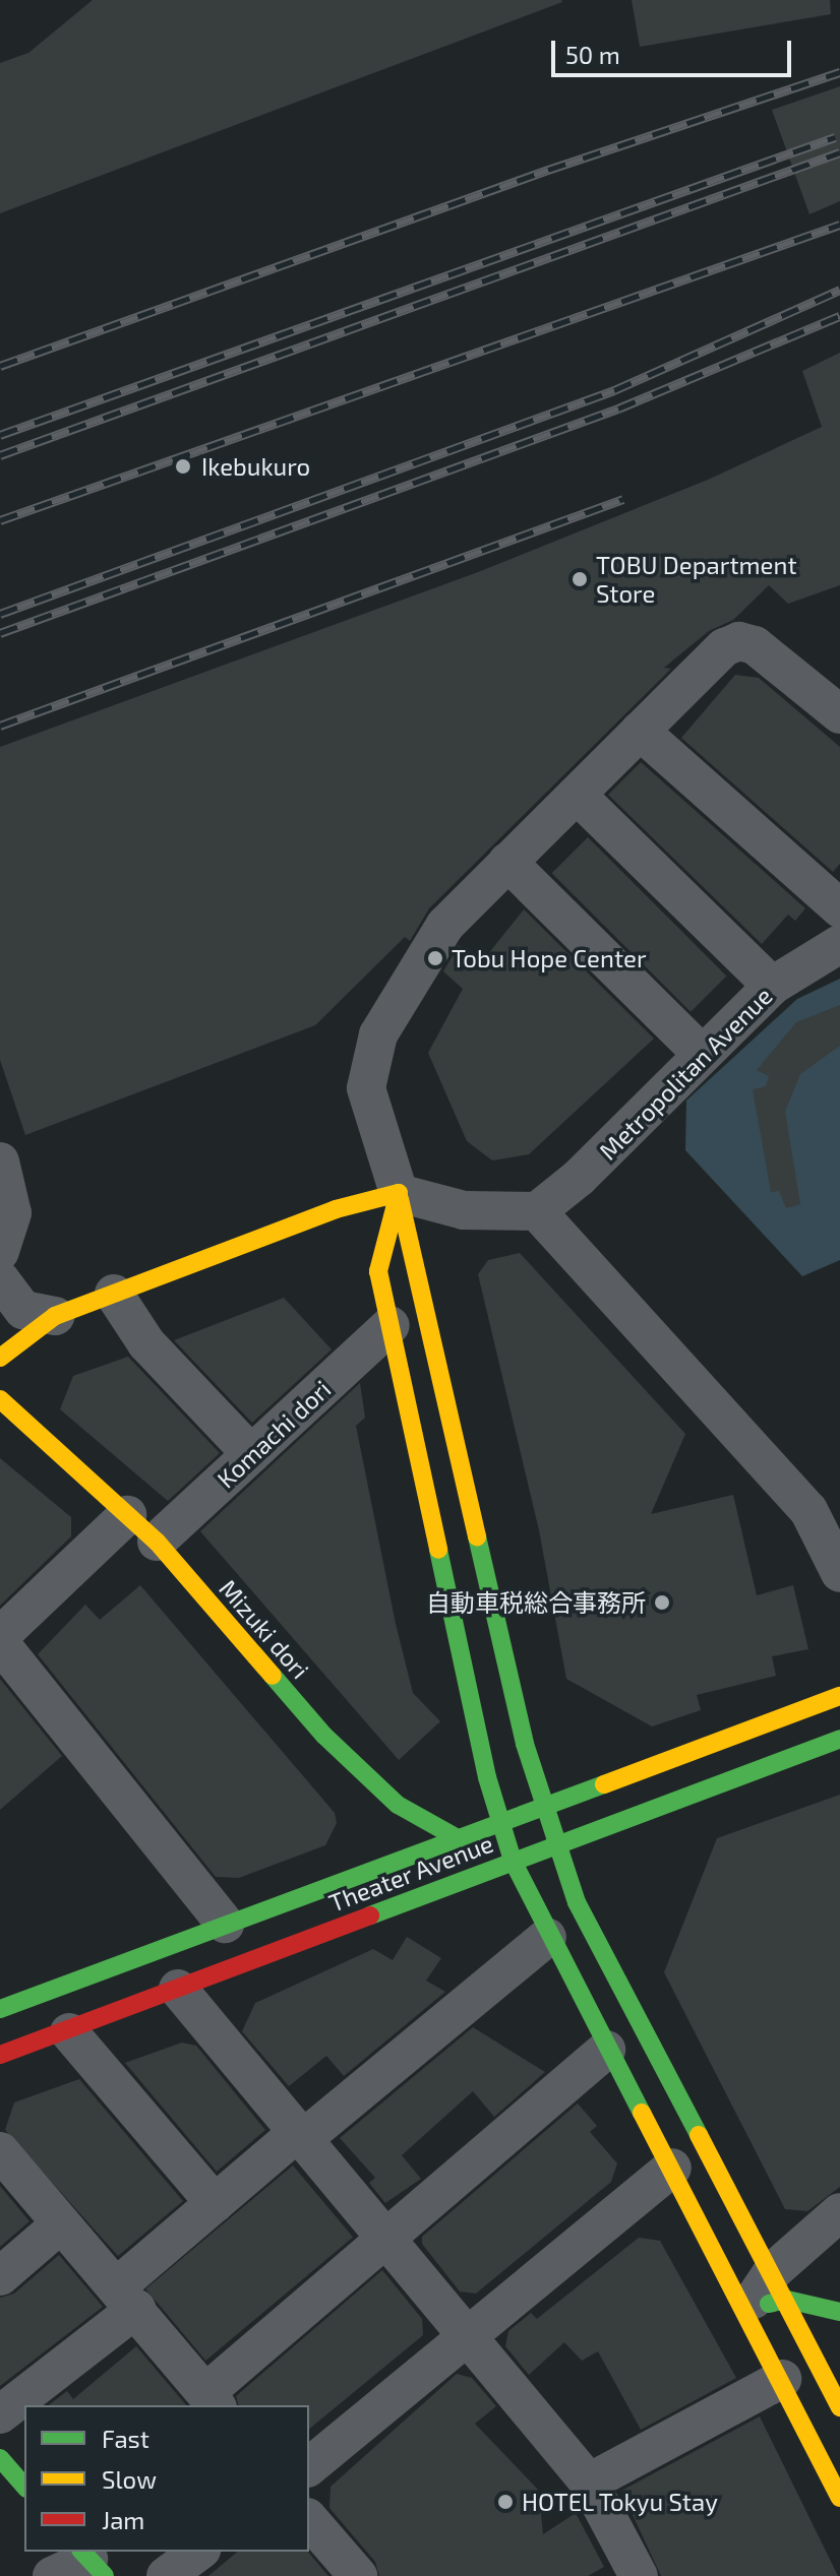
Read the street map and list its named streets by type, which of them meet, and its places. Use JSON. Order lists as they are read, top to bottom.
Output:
{
  "streets": {
    "street": [
      "Metropolitan Avenue",
      "Komachi dori",
      "Mizuki dori",
      "Theater Avenue"
    ]
  },
  "crossings": [
    ["Komachi dori", "Mizuki dori"],
    ["Mizuki dori", "Theater Avenue"]
  ],
  "places": [
    "Ikebukuro",
    "TOBU Department Store",
    "Tobu Hope Center",
    "自動車税総合事務所",
    "HOTEL Tokyu Stay"
  ],
  "legend": ["Fast", "Slow", "Jam"],
  "scale_bar": "50 m"
}
